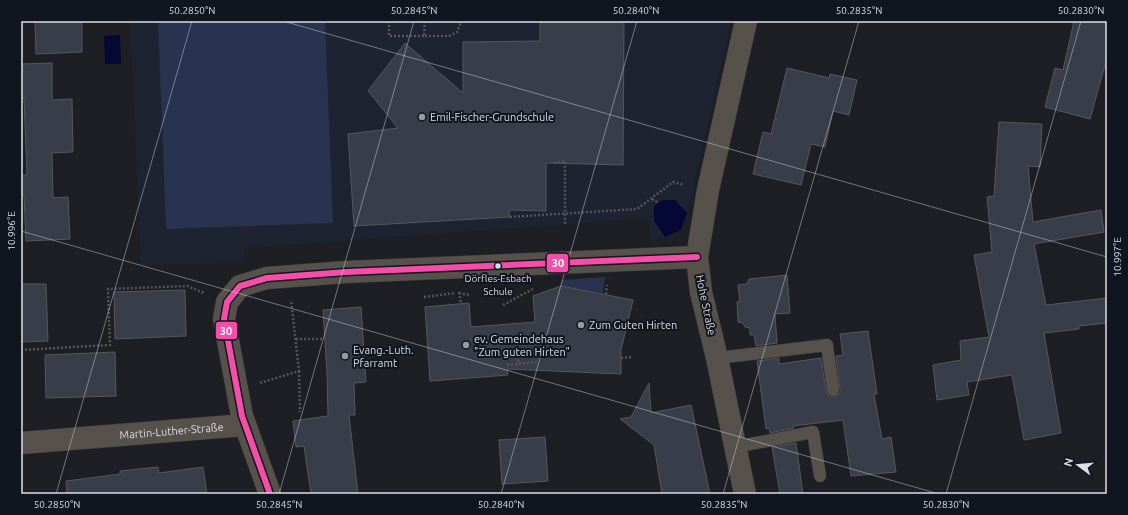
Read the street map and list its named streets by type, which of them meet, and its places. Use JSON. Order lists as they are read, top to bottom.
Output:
{
  "streets": {
    "street": ["Hohe Straße", "Martin-Luther-Straße"]
  },
  "places": [
    "Emil-Fischer-Grundschule",
    "Dörfles-Esbach Schule",
    "Zum Guten Hirten",
    "ev. Gemeindehaus \"Zum guten Hirten\"",
    "Evang.-Luth. Pfarramt"
  ],
  "lines": ["transit line 30"],
  "north": "left",
  "coordinates": [
    "50.2850°N",
    "50.2845°N",
    "50.2840°N",
    "50.2835°N",
    "50.2830°N",
    "10.996°E",
    "10.997°E"
  ]
}
